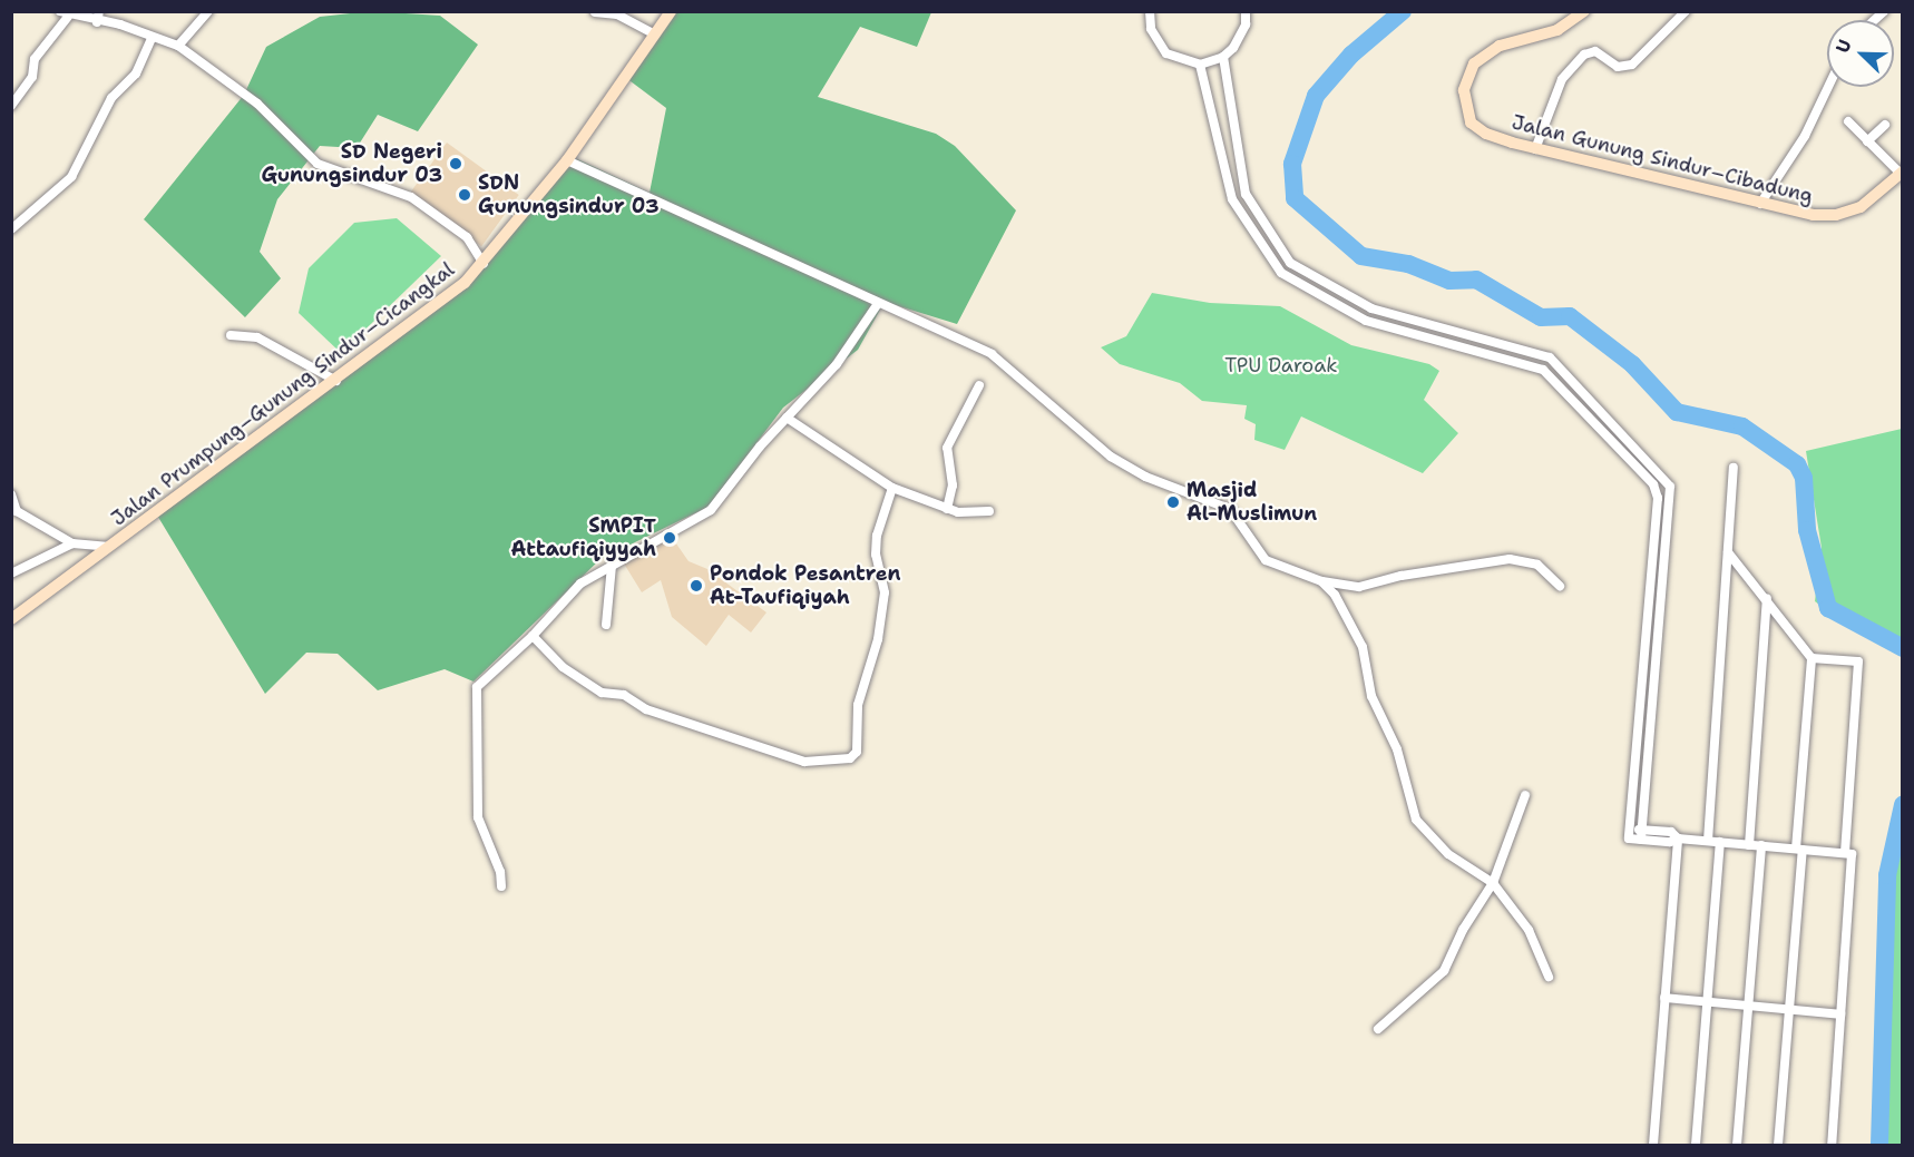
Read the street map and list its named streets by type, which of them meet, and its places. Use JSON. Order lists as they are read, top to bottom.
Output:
{
  "streets": {
    "main road": ["Jalan Gunung Sindur–Cibadung", "Jalan Prumpung–Gunung Sindur–Cicangkal"]
  },
  "parks": ["TPU Daroak"],
  "places": [
    "SD Negeri Gunungsindur 03",
    "SDN Gunungsindur 03",
    "Masjid Al-Muslimun",
    "SMPIT Attaufiqiyyah",
    "Pondok Pesantren At-Taufiqiyah"
  ],
  "north": "top left"
}
